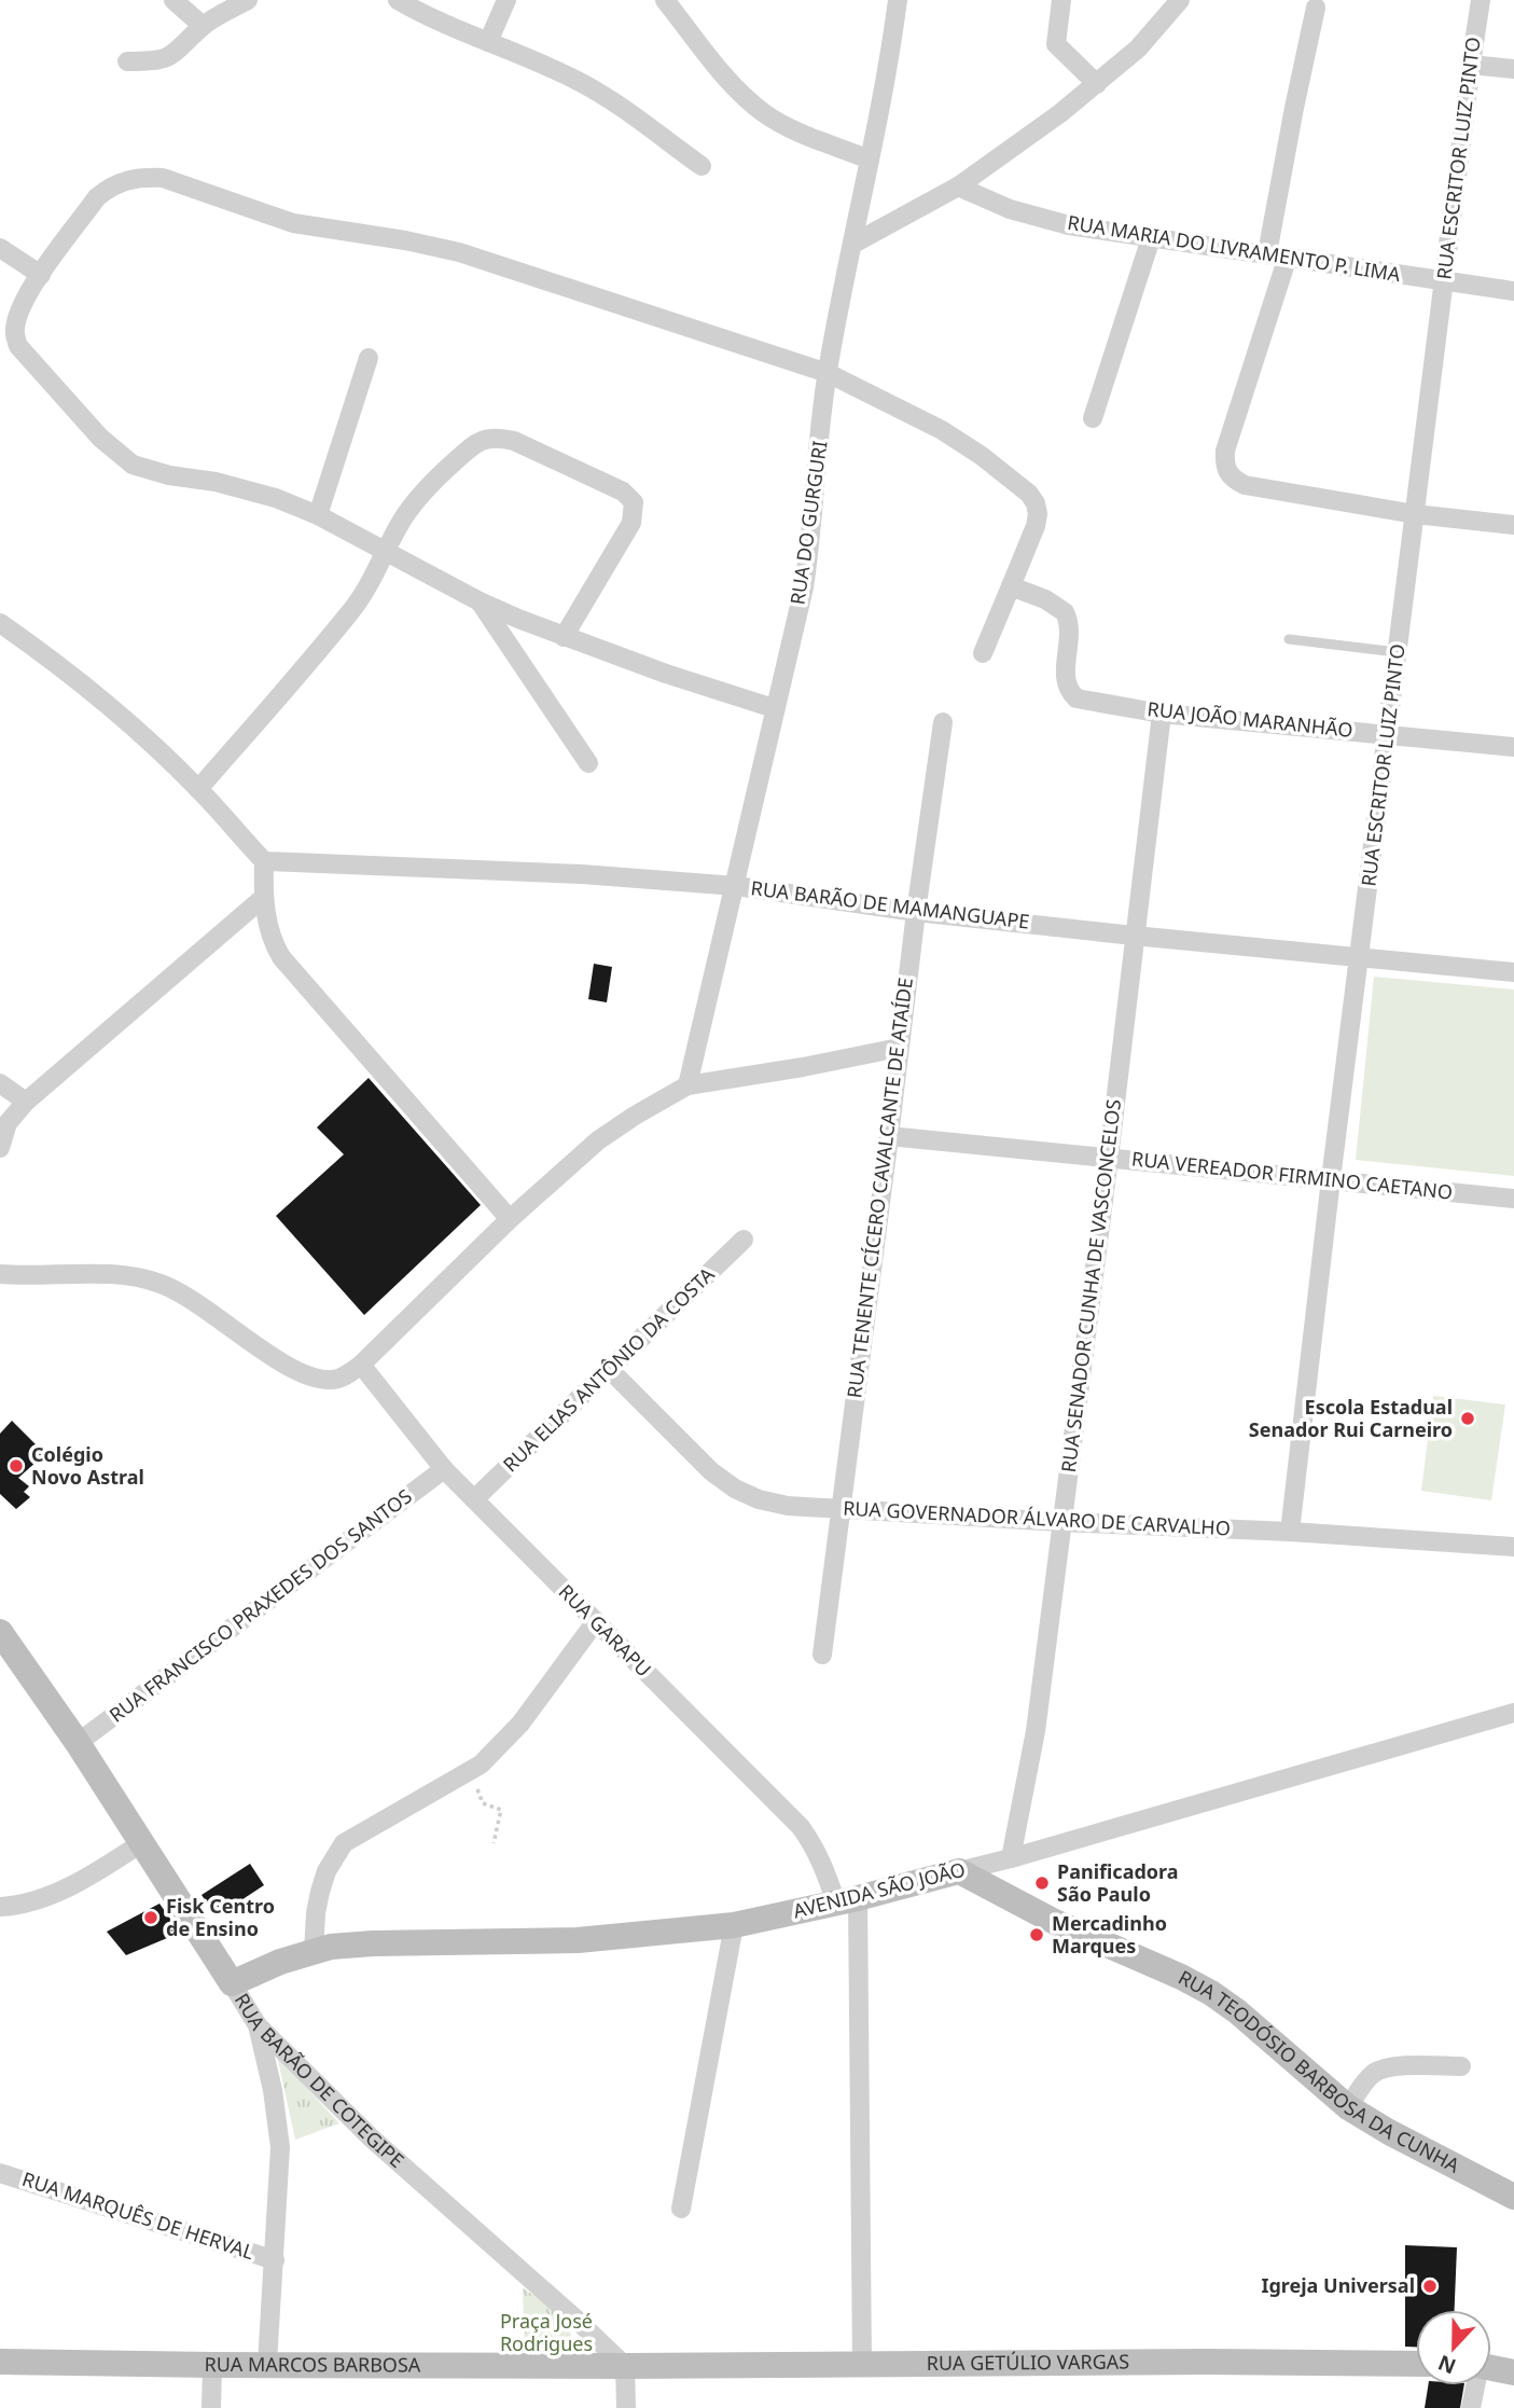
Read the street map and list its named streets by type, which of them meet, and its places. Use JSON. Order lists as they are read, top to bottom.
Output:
{
  "streets": {
    "main road": [
      "AVENIDA SÃO JOÃO",
      "RUA TEODÓSIO BARBOSA DA CUNHA",
      "RUA BARÃO DE COTEGIPE",
      "RUA GETÚLIO VARGAS",
      "RUA MARCOS BARBOSA"
    ],
    "street": [
      "RUA ESCRITOR LUIZ PINTO",
      "RUA MARIA DO LIVRAMENTO P. LIMA",
      "RUA DO GURGURI",
      "RUA JOÃO MARANHÃO",
      "RUA BARÃO DE MAMANGUAPE",
      "RUA VEREADOR FIRMINO CAETANO",
      "RUA TENENTE CÍCERO CAVALCANTE DE ATAÍDE",
      "RUA SENADOR CUNHA DE VASCONCELOS",
      "RUA ELIAS ANTÔNIO DA COSTA",
      "RUA GOVERNADOR ÁLVARO DE CARVALHO",
      "RUA FRANCISCO PRAXEDES DOS SANTOS",
      "RUA GARAPU",
      "RUA MARQUÊS DE HERVAL"
    ]
  },
  "crossings": [
    ["RUA ESCRITOR LUIZ PINTO", "RUA MARIA DO LIVRAMENTO P. LIMA"],
    ["RUA ESCRITOR LUIZ PINTO", "RUA JOÃO MARANHÃO"],
    ["RUA ESCRITOR LUIZ PINTO", "RUA BARÃO DE MAMANGUAPE"],
    ["RUA ESCRITOR LUIZ PINTO", "RUA VEREADOR FIRMINO CAETANO"],
    ["RUA ESCRITOR LUIZ PINTO", "RUA GOVERNADOR ÁLVARO DE CARVALHO"],
    ["RUA DO GURGURI", "RUA BARÃO DE MAMANGUAPE"],
    ["RUA JOÃO MARANHÃO", "RUA SENADOR CUNHA DE VASCONCELOS"],
    ["RUA BARÃO DE MAMANGUAPE", "RUA TENENTE CÍCERO CAVALCANTE DE ATAÍDE"],
    ["RUA BARÃO DE MAMANGUAPE", "RUA SENADOR CUNHA DE VASCONCELOS"],
    ["RUA VEREADOR FIRMINO CAETANO", "RUA TENENTE CÍCERO CAVALCANTE DE ATAÍDE"],
    ["RUA VEREADOR FIRMINO CAETANO", "RUA SENADOR CUNHA DE VASCONCELOS"],
    ["RUA TENENTE CÍCERO CAVALCANTE DE ATAÍDE", "RUA GOVERNADOR ÁLVARO DE CARVALHO"],
    ["RUA SENADOR CUNHA DE VASCONCELOS", "RUA GOVERNADOR ÁLVARO DE CARVALHO"],
    ["RUA SENADOR CUNHA DE VASCONCELOS", "AVENIDA SÃO JOÃO"],
    ["RUA ELIAS ANTÔNIO DA COSTA", "RUA GOVERNADOR ÁLVARO DE CARVALHO"],
    ["RUA ELIAS ANTÔNIO DA COSTA", "RUA GARAPU"],
    ["RUA FRANCISCO PRAXEDES DOS SANTOS", "RUA GARAPU"],
    ["RUA FRANCISCO PRAXEDES DOS SANTOS", "RUA BARÃO DE COTEGIPE"],
    ["RUA GARAPU", "AVENIDA SÃO JOÃO"],
    ["RUA GARAPU", "RUA GETÚLIO VARGAS"],
    ["AVENIDA SÃO JOÃO", "RUA TEODÓSIO BARBOSA DA CUNHA"],
    ["AVENIDA SÃO JOÃO", "RUA BARÃO DE COTEGIPE"],
    ["RUA BARÃO DE COTEGIPE", "RUA GETÚLIO VARGAS"],
    ["RUA BARÃO DE COTEGIPE", "RUA MARCOS BARBOSA"],
    ["RUA GETÚLIO VARGAS", "RUA MARCOS BARBOSA"]
  ],
  "parks": ["Praça José Rodrigues"],
  "places": [
    "Escola Estadual Senador Rui Carneiro",
    "Colégio Novo Astral",
    "Panificadora São Paulo",
    "Fisk Centro de Ensino",
    "Mercadinho Marques",
    "Igreja Universal"
  ],
  "north": "bottom"
}
